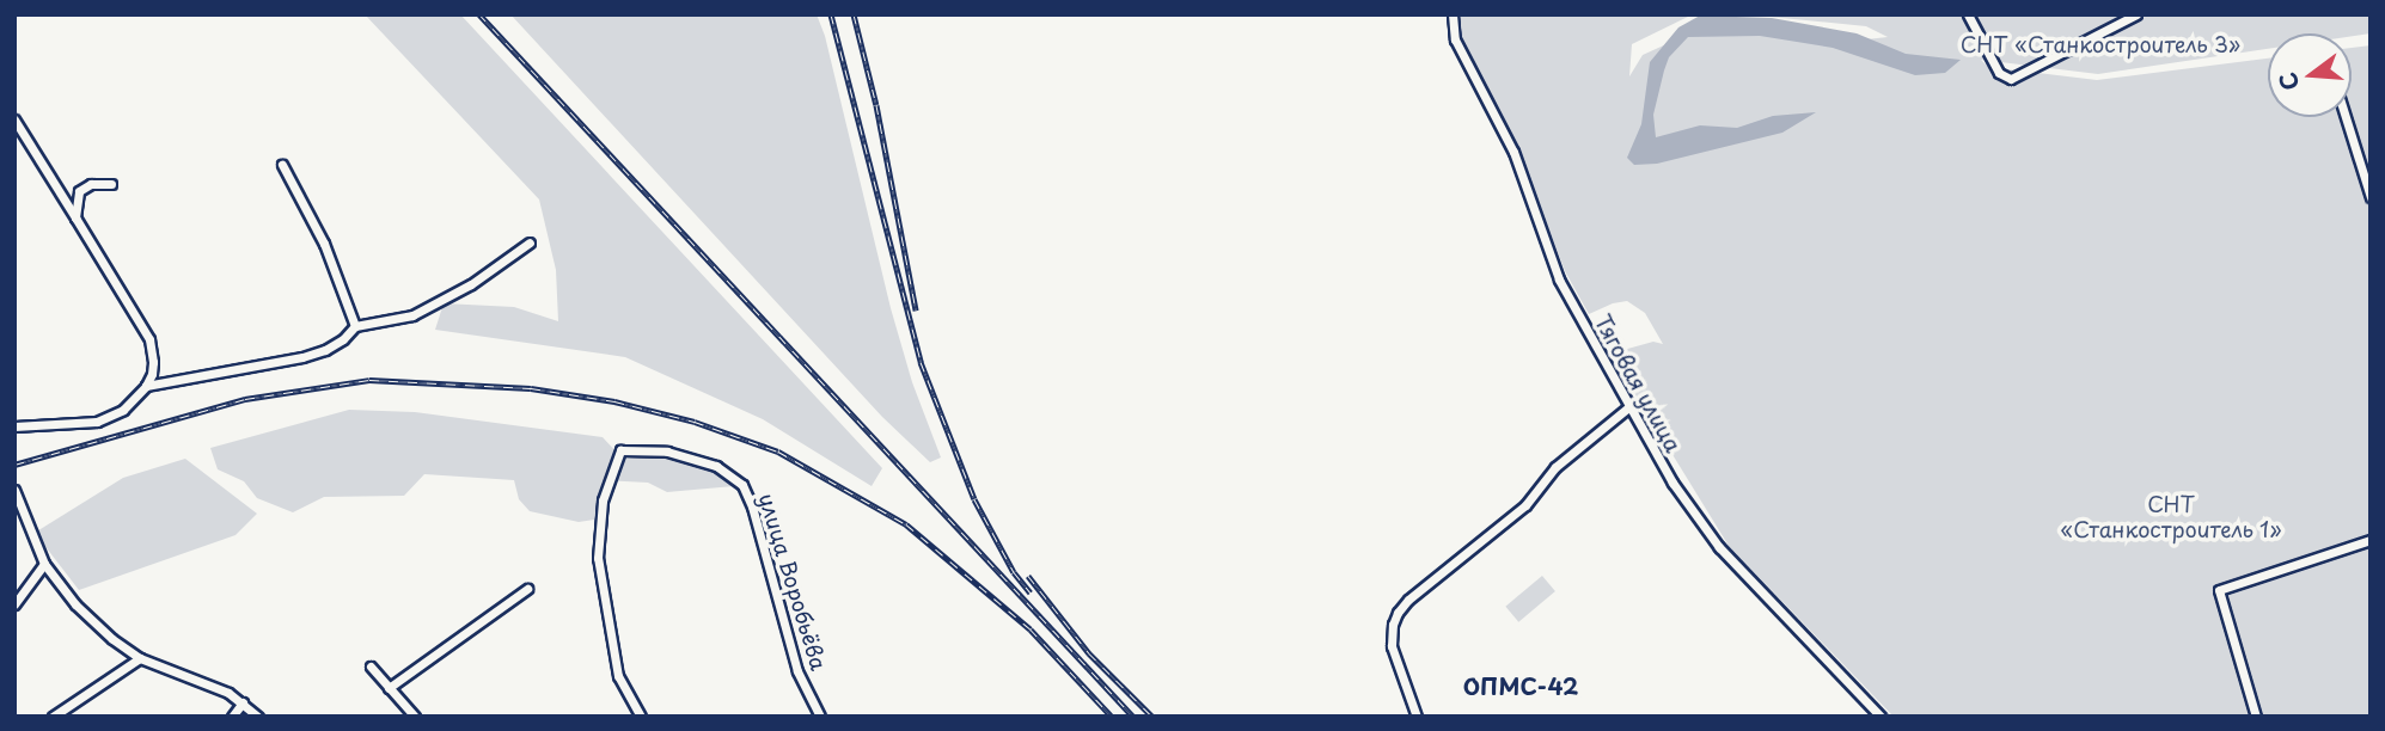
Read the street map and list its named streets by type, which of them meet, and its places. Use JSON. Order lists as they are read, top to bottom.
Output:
{
  "streets": {
    "street": ["Тяговая улица", "улица Воробьёва"]
  },
  "districts": ["ОПМС-42"],
  "parks": ["СНТ «Станкостроитель 3»", "СНТ «Станкостроитель 1»"],
  "north": "left"
}
